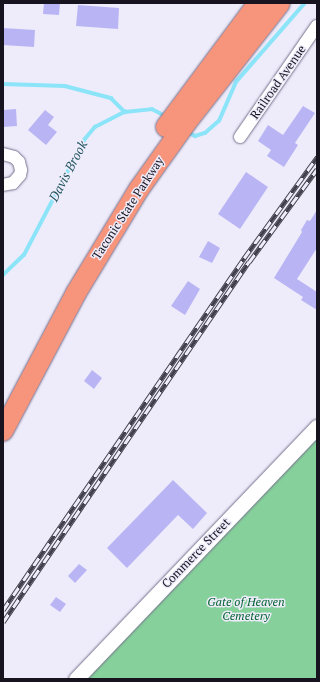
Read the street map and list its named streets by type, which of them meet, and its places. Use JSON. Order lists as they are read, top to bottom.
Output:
{
  "streets": {
    "highway": ["Taconic State Parkway"],
    "street": ["Railroad Avenue", "Commerce Street"]
  },
  "water": ["Davis Brook"],
  "parks": ["Gate of Heaven Cemetery"]
}
